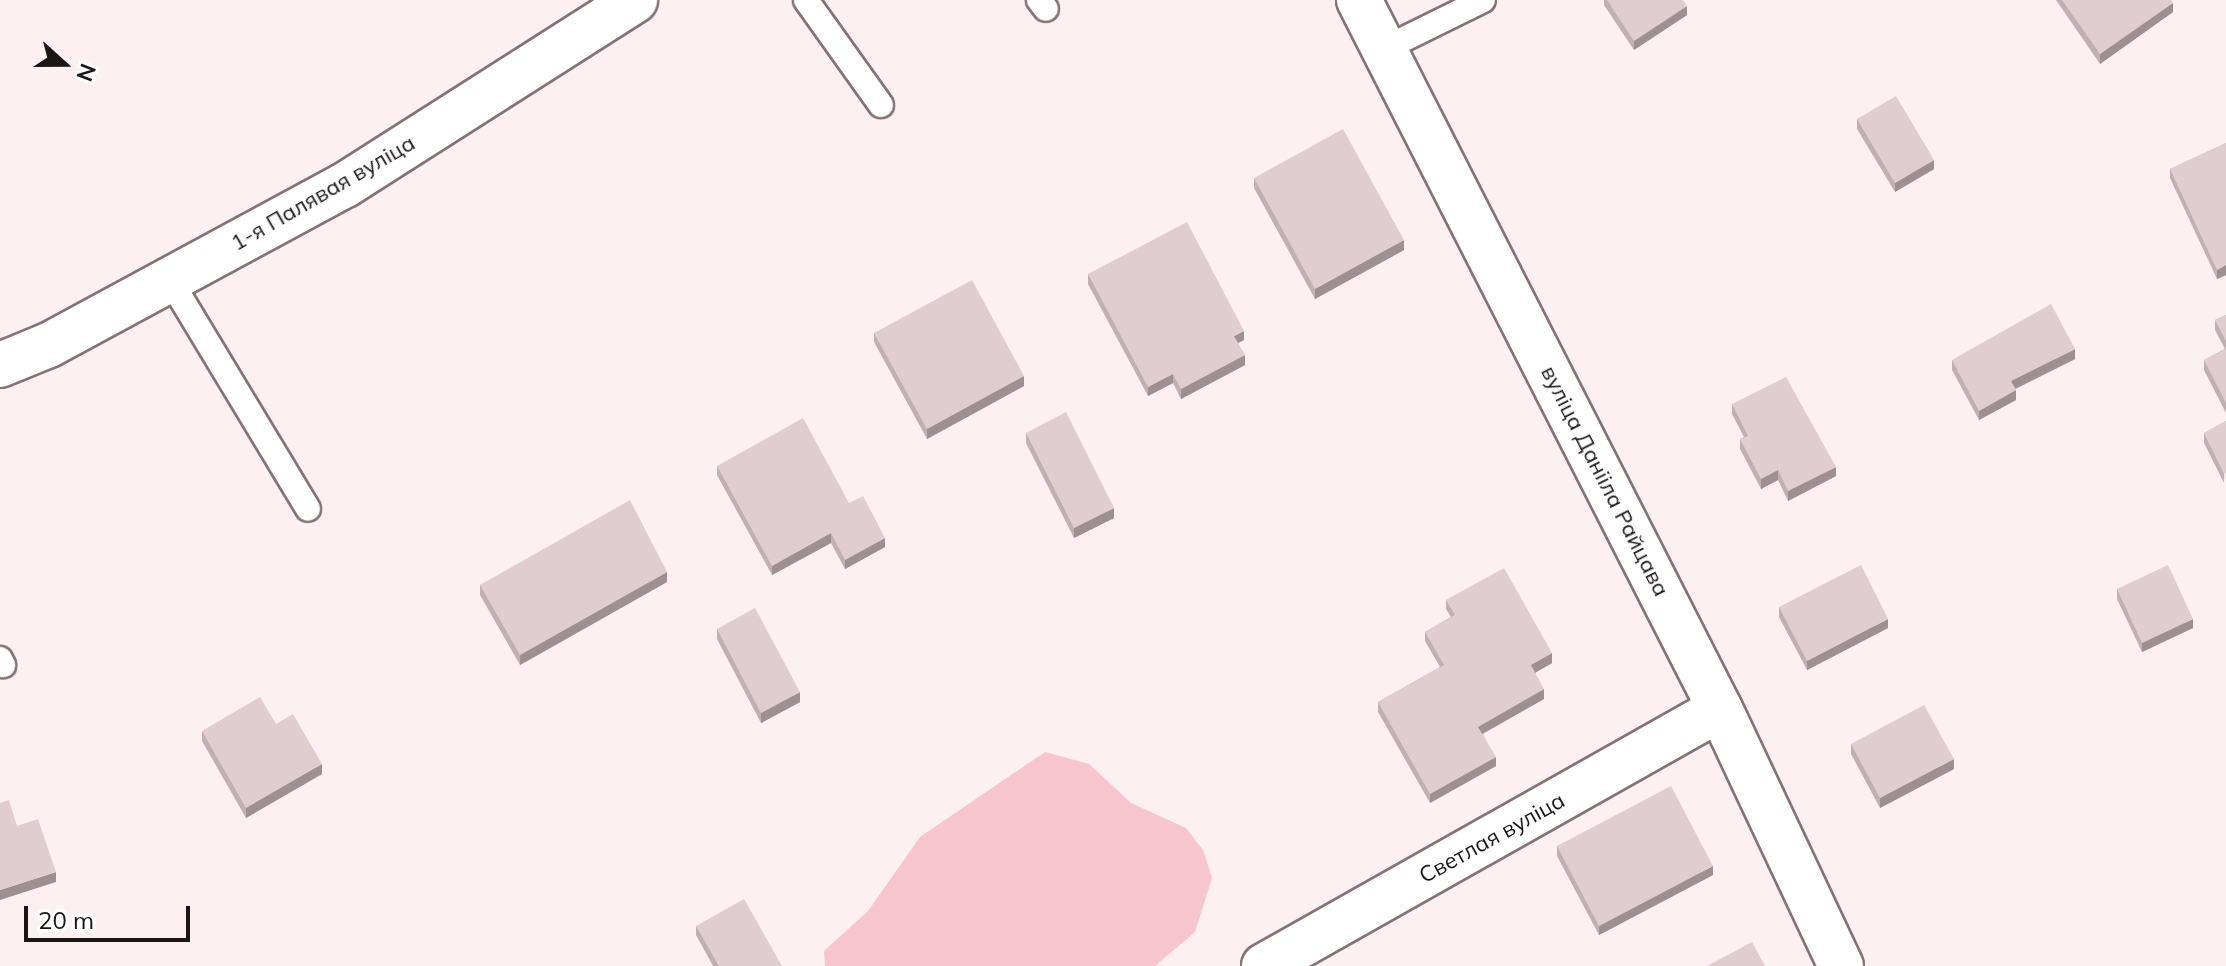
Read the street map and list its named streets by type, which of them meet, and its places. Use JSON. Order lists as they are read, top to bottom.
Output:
{
  "streets": {
    "street": ["1-я Палявая вуліца", "вуліца Данііла Райцава", "Светлая вуліца"]
  },
  "crossings": [
    ["вуліца Данііла Райцава", "Светлая вуліца"]
  ],
  "scale_bar": "20 m",
  "north": "right"
}
